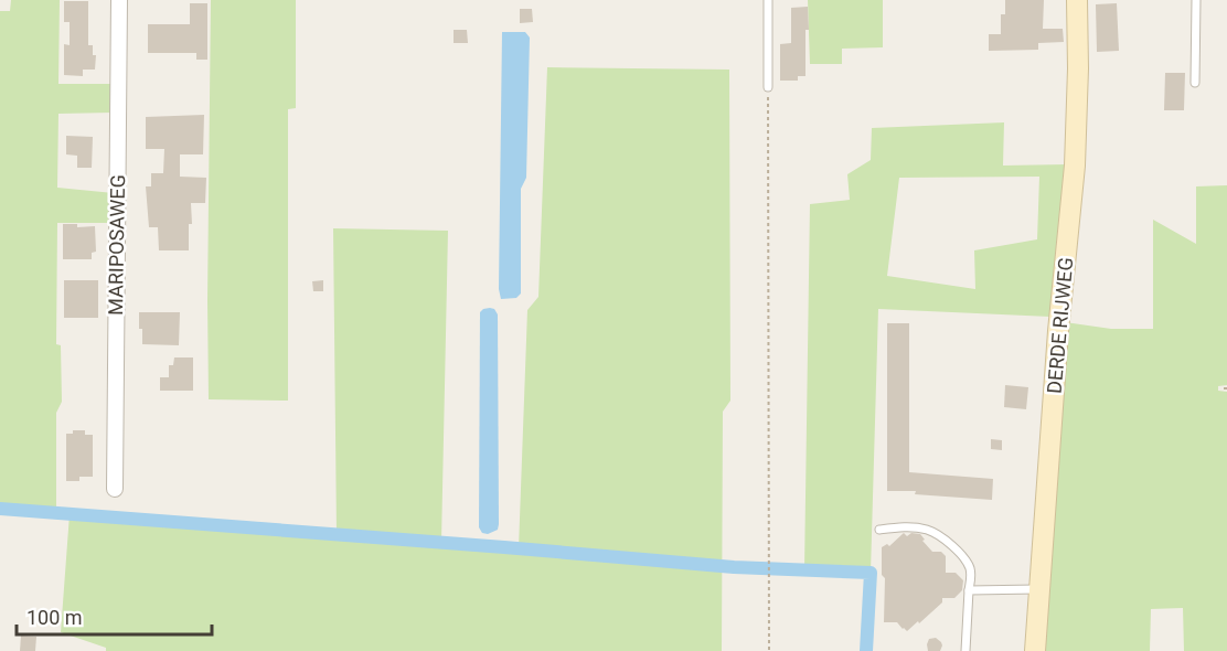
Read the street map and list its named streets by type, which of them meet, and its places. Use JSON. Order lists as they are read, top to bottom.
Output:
{
  "streets": {
    "street": ["MARIPOSAWEG", "DERDE RIJWEG"]
  },
  "scale_bar": "100 m"
}
